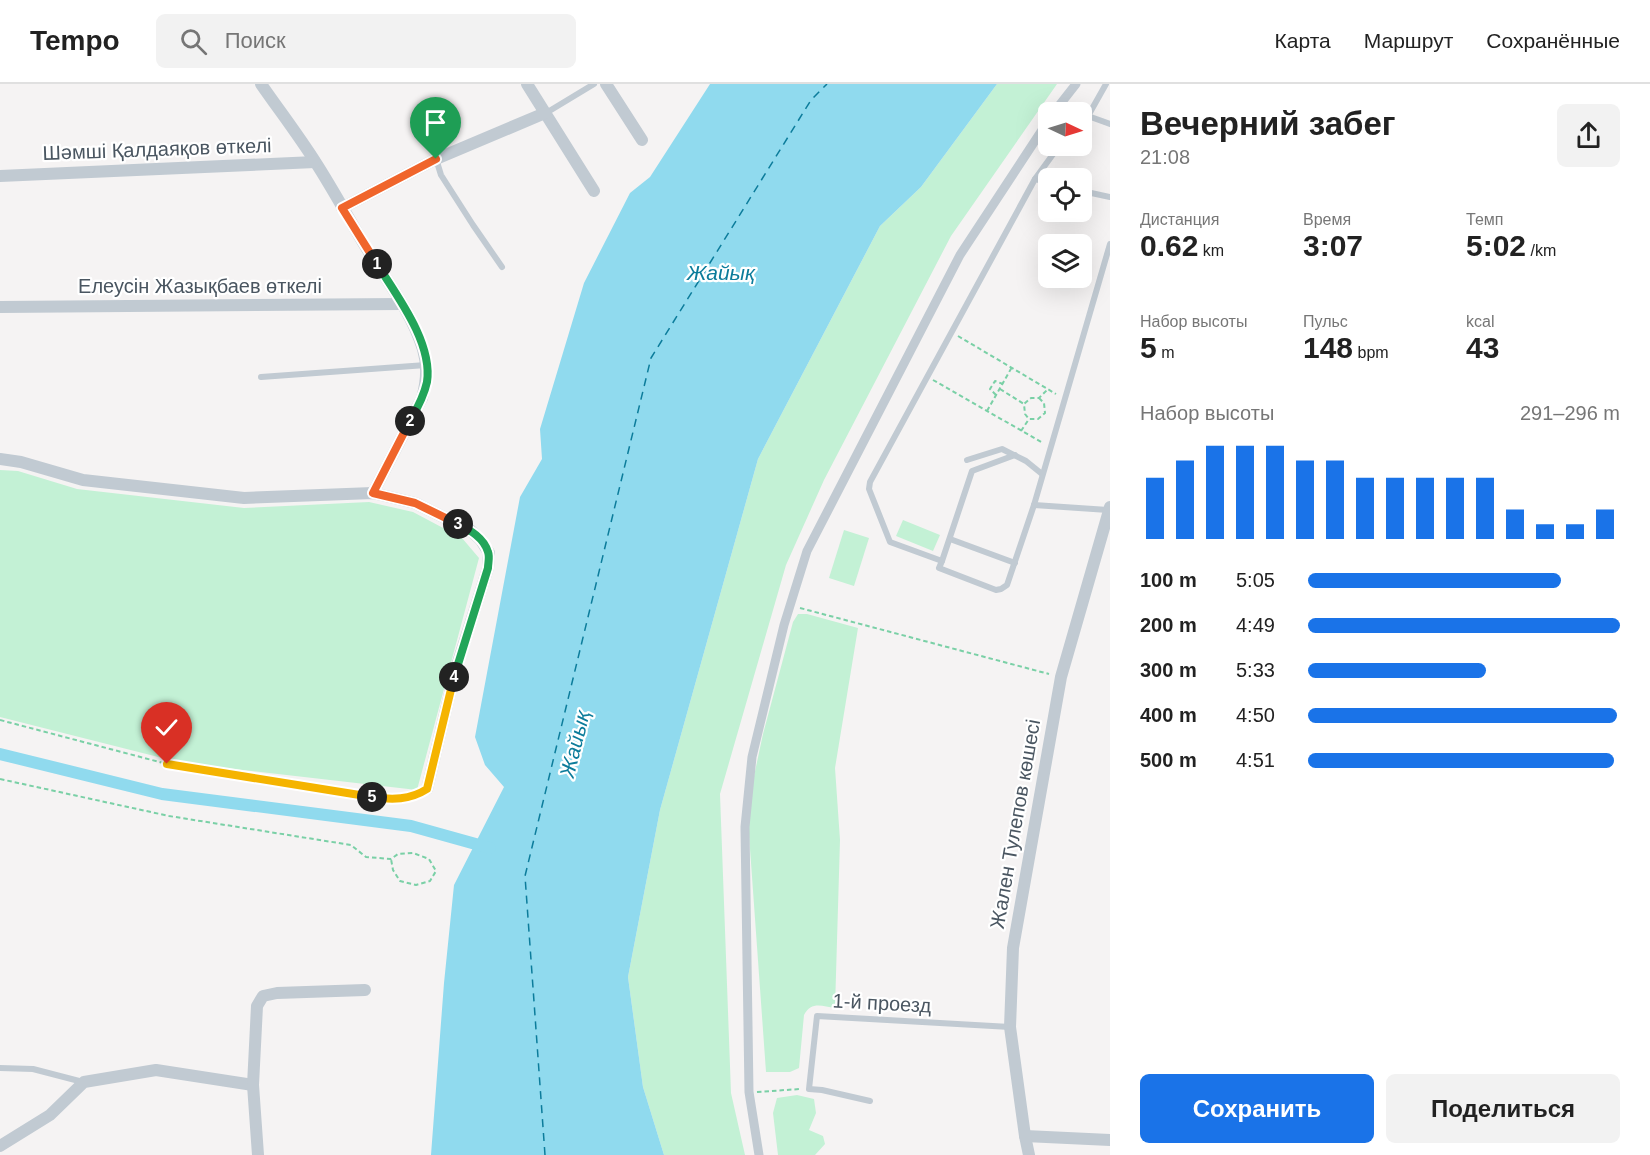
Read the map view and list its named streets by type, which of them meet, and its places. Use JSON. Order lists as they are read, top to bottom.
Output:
{
  "streets": {
    "street": ["Шәмші Қалдаяқов өткелі", "Елеусін Жазықбаев өткелі", "Жален Тулепов көшесі"],
    "lane": ["1-й проезд"]
  },
  "crossings": [
    ["Жален Тулепов көшесі", "1-й проезд"]
  ],
  "water": ["Жайық"],
  "north": "right",
  "page": {
    "header": "Tempo",
    "search": "Поиск",
    "nav": ["Карта", "Маршрут", "Сохранённые"],
    "heading": ["Вечерний забег", "21:08"],
    "stats": [
      ["Дистанция", "0.62 km"],
      ["Время", "3:07"],
      ["Темп", "5:02 /km"],
      ["Набор высоты", "5 m"],
      ["Пульс", "148 bpm"],
      ["kcal", "43"]
    ],
    "pins": [
      "1",
      "2",
      "3",
      "4",
      "5"
    ],
    "chart": ["Набор высоты", "291–296 m"],
    "list": [
      {
        "name": "100 m",
        "note": "5:05"
      },
      {
        "name": "200 m",
        "note": "4:49"
      },
      {
        "name": "300 m",
        "note": "5:33"
      },
      {
        "name": "400 m",
        "note": "4:50"
      },
      {
        "name": "500 m",
        "note": "4:51"
      }
    ],
    "buttons": ["Сохранить", "Поделиться"]
  }
}
